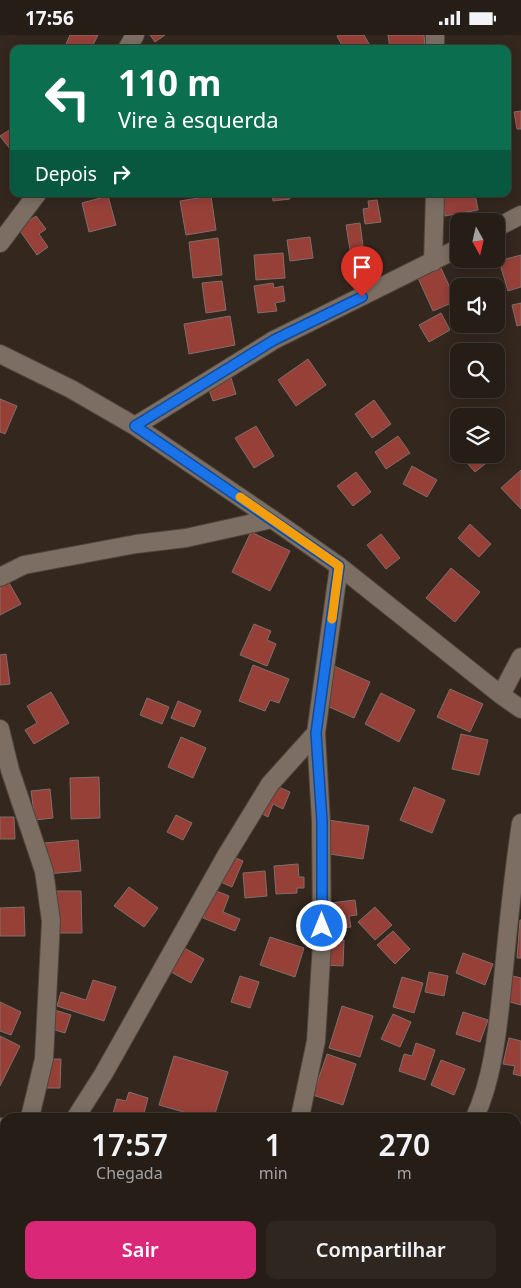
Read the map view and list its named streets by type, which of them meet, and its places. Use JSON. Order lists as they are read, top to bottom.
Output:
{
  "north": "bottom",
  "page": {
    "status": "17:56",
    "turn": ["110 m", "Vire à esquerda"],
    "then": "Depois",
    "eta": [
      "17:57",
      "Chegada",
      "1",
      "min",
      "270",
      "m"
    ],
    "buttons": ["Sair", "Compartilhar"]
  }
}
